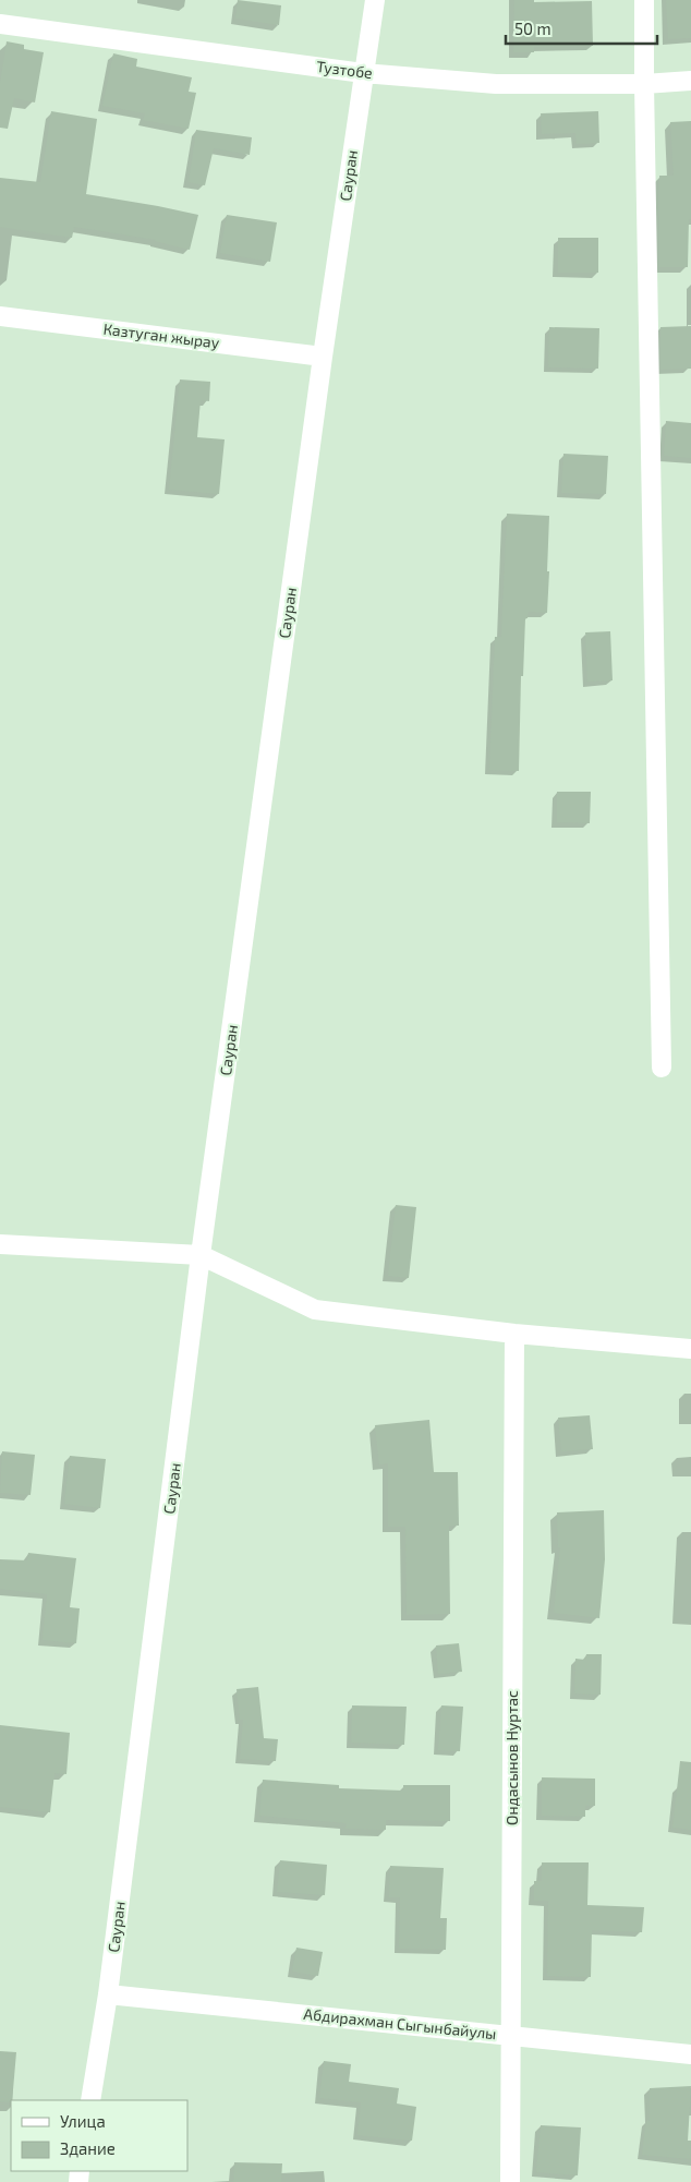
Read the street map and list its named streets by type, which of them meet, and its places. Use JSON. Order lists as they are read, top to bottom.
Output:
{
  "streets": {
    "street": [
      "Тузтобе",
      "Сауран",
      "Казтуган жырау",
      "Ондасынов Нуртас",
      "Абдирахман Сыгынбайулы"
    ]
  },
  "crossings": [
    ["Тузтобе", "Сауран"],
    ["Сауран", "Казтуган жырау"],
    ["Сауран", "Абдирахман Сыгынбайулы"],
    ["Ондасынов Нуртас", "Абдирахман Сыгынбайулы"]
  ],
  "legend": ["Улица", "Здание"],
  "scale_bar": "50 m"
}
